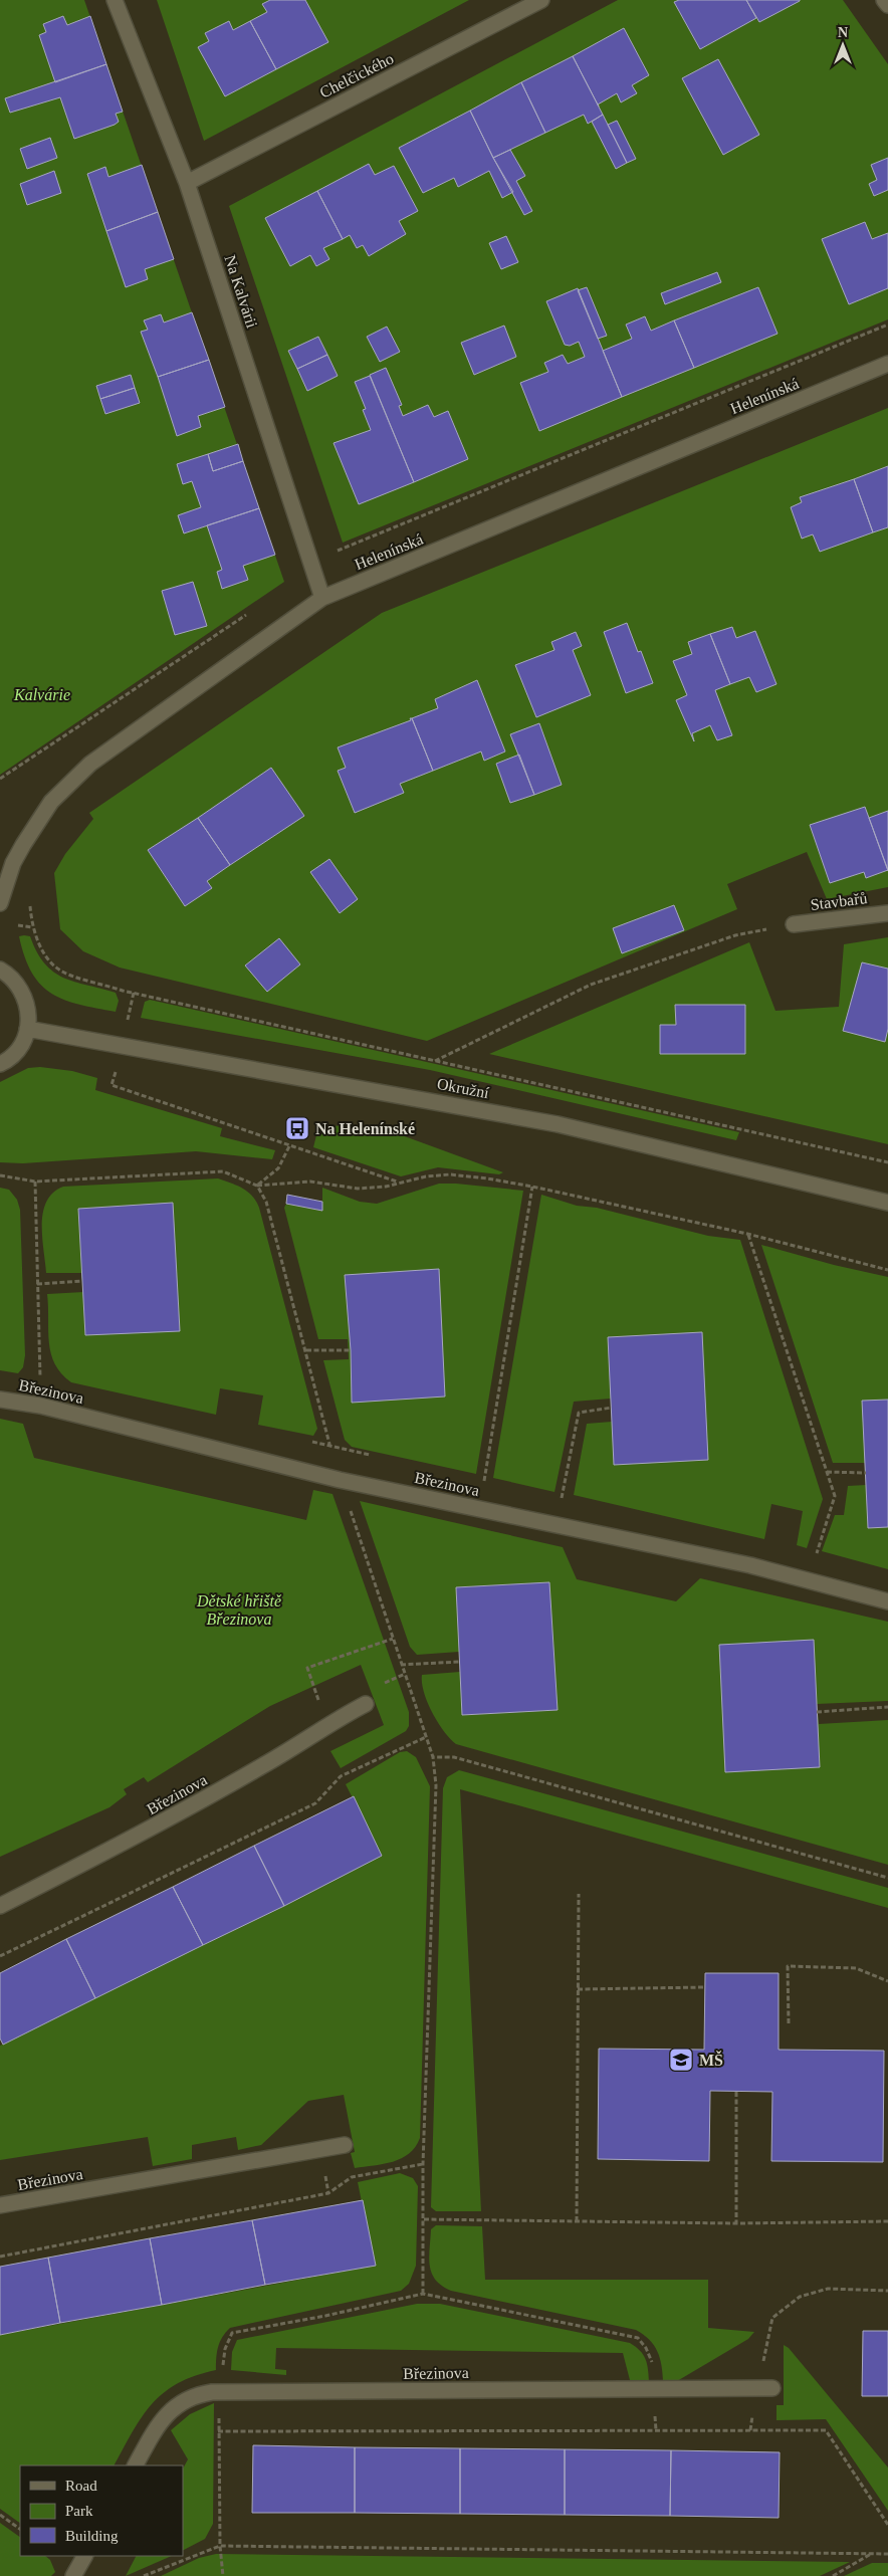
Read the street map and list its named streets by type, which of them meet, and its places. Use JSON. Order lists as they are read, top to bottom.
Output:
{
  "streets": {
    "street": [
      "Chelčického",
      "Na Kalvárii",
      "Helenínská",
      "Stavbařů",
      "Okružní",
      "Březinova"
    ]
  },
  "crossings": [
    ["Chelčického", "Na Kalvárii"],
    ["Na Kalvárii", "Helenínská"]
  ],
  "parks": ["Kalvárie", "Dětské hřiště Březinova"],
  "places": {
    "bus stop": ["Na Helenínské"],
    "school or university": ["MŠ"]
  },
  "legend": ["Road", "Park", "Building"],
  "north": "top"
}
